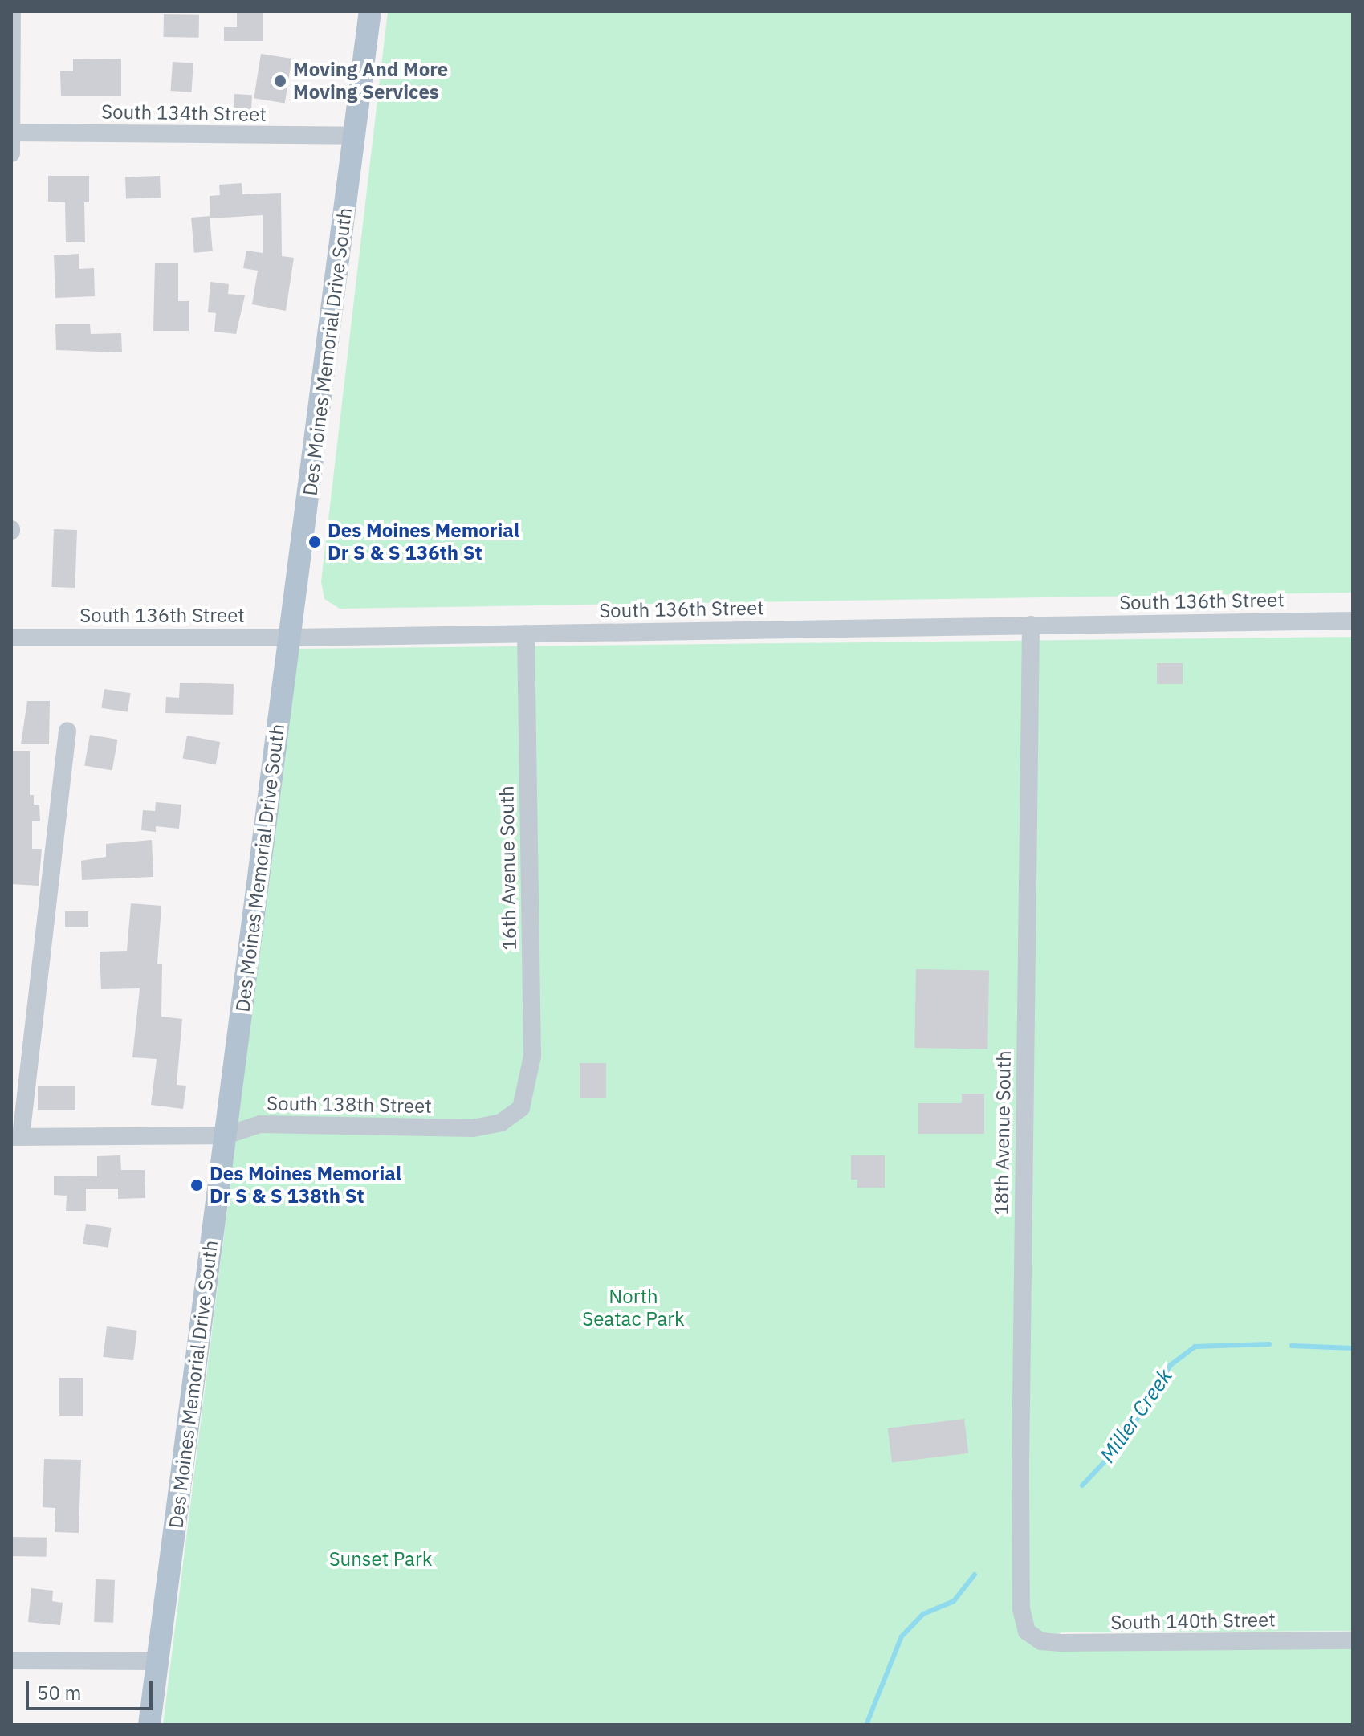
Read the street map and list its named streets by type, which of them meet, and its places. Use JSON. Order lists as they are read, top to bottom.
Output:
{
  "streets": {
    "main road": ["Des Moines Memorial Drive South"],
    "street": [
      "South 134th Street",
      "South 136th Street",
      "16th Avenue South",
      "South 138th Street",
      "18th Avenue South",
      "South 140th Street"
    ]
  },
  "crossings": [
    ["South 134th Street", "Des Moines Memorial Drive South"],
    ["Des Moines Memorial Drive South", "South 136th Street"],
    ["Des Moines Memorial Drive South", "South 138th Street"],
    ["South 136th Street", "16th Avenue South"],
    ["South 136th Street", "18th Avenue South"],
    ["16th Avenue South", "South 138th Street"],
    ["18th Avenue South", "South 140th Street"]
  ],
  "water": ["Miller Creek"],
  "parks": ["North Seatac Park", "Sunset Park"],
  "places": ["Moving And More Moving Services", "Des Moines Memorial Dr S & S 136th St", "Des Moines Memorial Dr S & S 138th St"],
  "scale_bar": "50 m"
}
